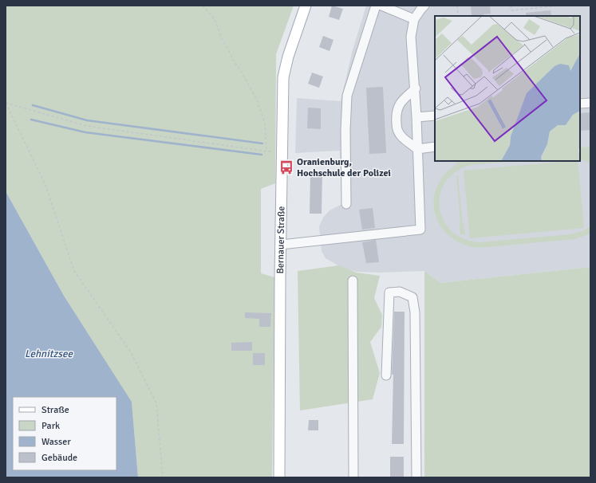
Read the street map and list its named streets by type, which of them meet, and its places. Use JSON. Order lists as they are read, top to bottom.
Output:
{
  "streets": {
    "main road": ["Bernauer Straße"]
  },
  "water": ["Lehnitzsee"],
  "places": {
    "bus stop": ["Oranienburg, Hochschule der Polizei"]
  },
  "legend": [
    "Straße",
    "Park",
    "Wasser",
    "Gebäude"
  ]
}
